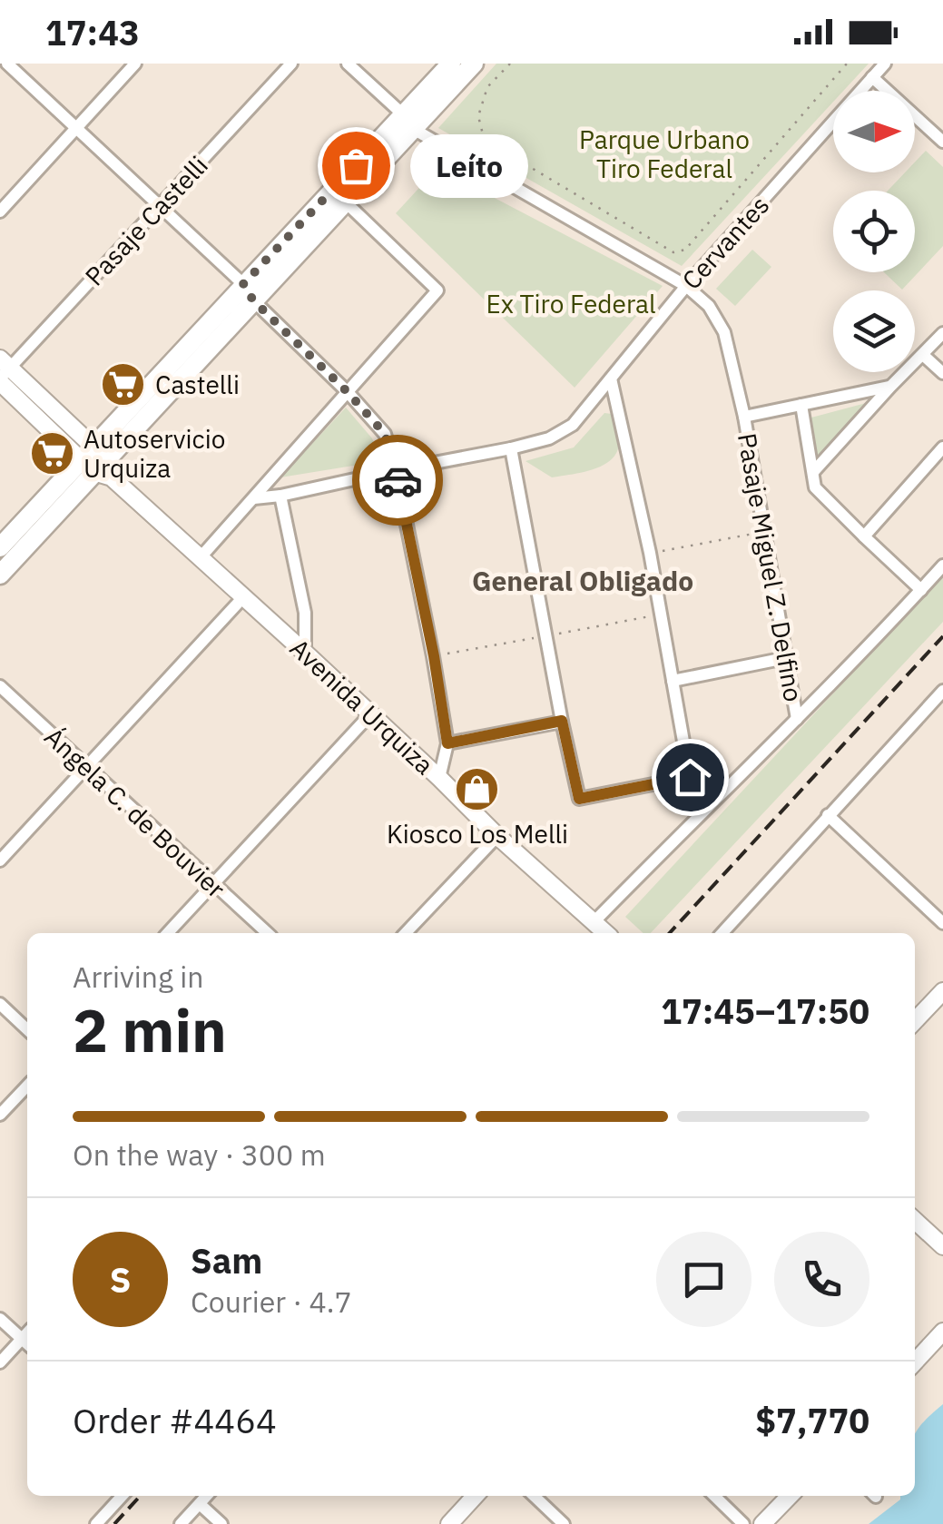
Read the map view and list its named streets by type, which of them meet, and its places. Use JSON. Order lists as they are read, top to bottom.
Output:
{
  "streets": {
    "street": [
      "Pasaje Castelli",
      "Cervantes",
      "Pasaje Miguel Z. Delfino",
      "Avenida Urquiza",
      "Ángela C. de Bouvier"
    ]
  },
  "crossings": [
    ["Pasaje Castelli", "Avenida Urquiza"],
    ["Cervantes", "Pasaje Miguel Z. Delfino"]
  ],
  "districts": ["General Obligado"],
  "parks": ["Parque Urbano Tiro Federal", "Ex Tiro Federal"],
  "places": {
    "other": ["Leíto"],
    "supermarket": ["Castelli", "Autoservicio Urquiza"],
    "shop": ["Kiosco Los Melli"]
  },
  "north": "right",
  "page": {
    "status": "17:43",
    "bubble": "Leíto",
    "heading": ["2 min", "Arriving in", "17:45–17:50"],
    "panel": [
      "Sam",
      "Courier · 4.7",
      "Order #4464",
      "$7,770"
    ],
    "bar": "On the way · 300 m",
    "round": "S"
  }
}
